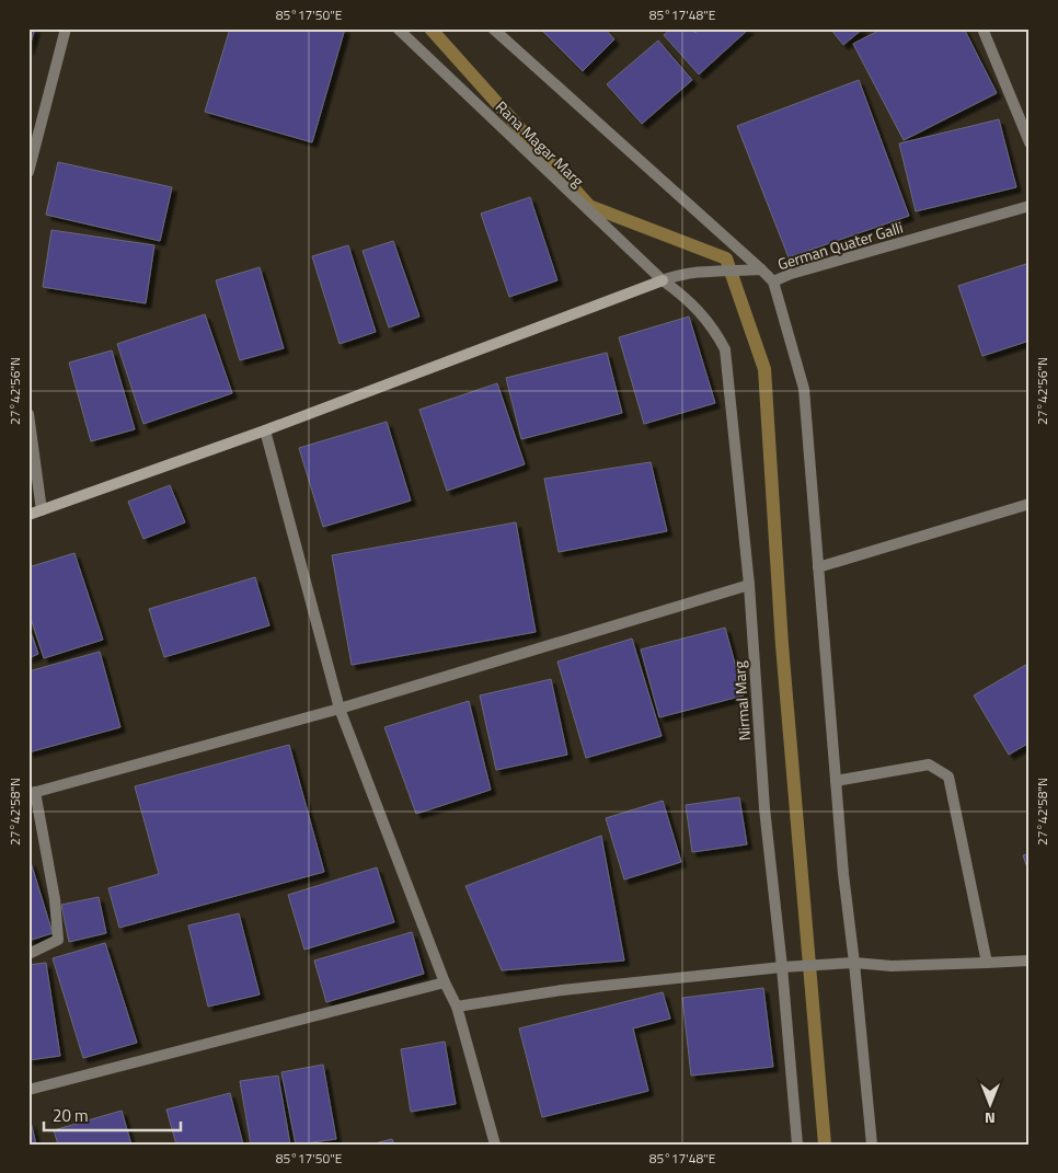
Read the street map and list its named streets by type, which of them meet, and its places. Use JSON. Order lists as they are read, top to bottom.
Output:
{
  "streets": {
    "street": ["Rana Magar Marg", "German Quater Galli", "Nirmal Marg"]
  },
  "crossings": [
    ["Rana Magar Marg", "German Quater Galli"],
    ["Rana Magar Marg", "Nirmal Marg"],
    ["German Quater Galli", "Nirmal Marg"]
  ],
  "scale_bar": "20 m",
  "north": "bottom",
  "coordinates": [
    "85°17'50\"E",
    "85°17'48\"E",
    "27°42'56\"N",
    "27°42'58\"N"
  ]
}
